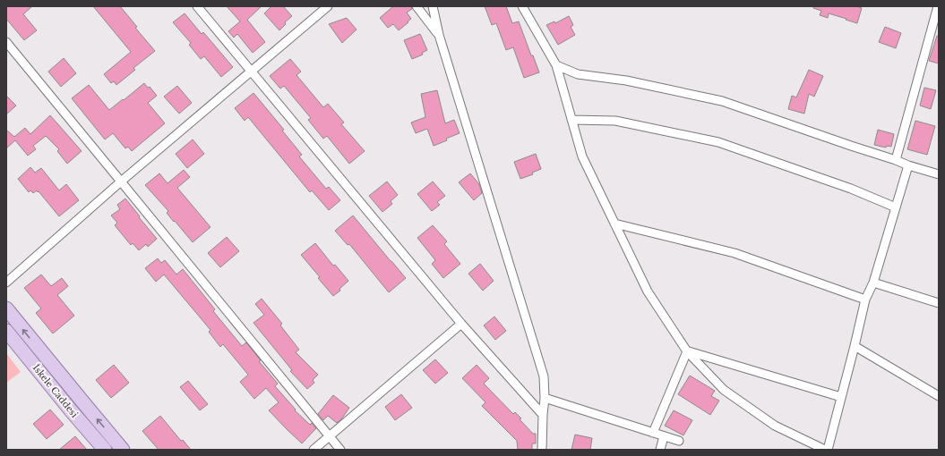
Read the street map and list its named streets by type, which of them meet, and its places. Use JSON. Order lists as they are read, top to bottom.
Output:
{
  "streets": {
    "main road": ["İskele Caddesi"]
  }
}
